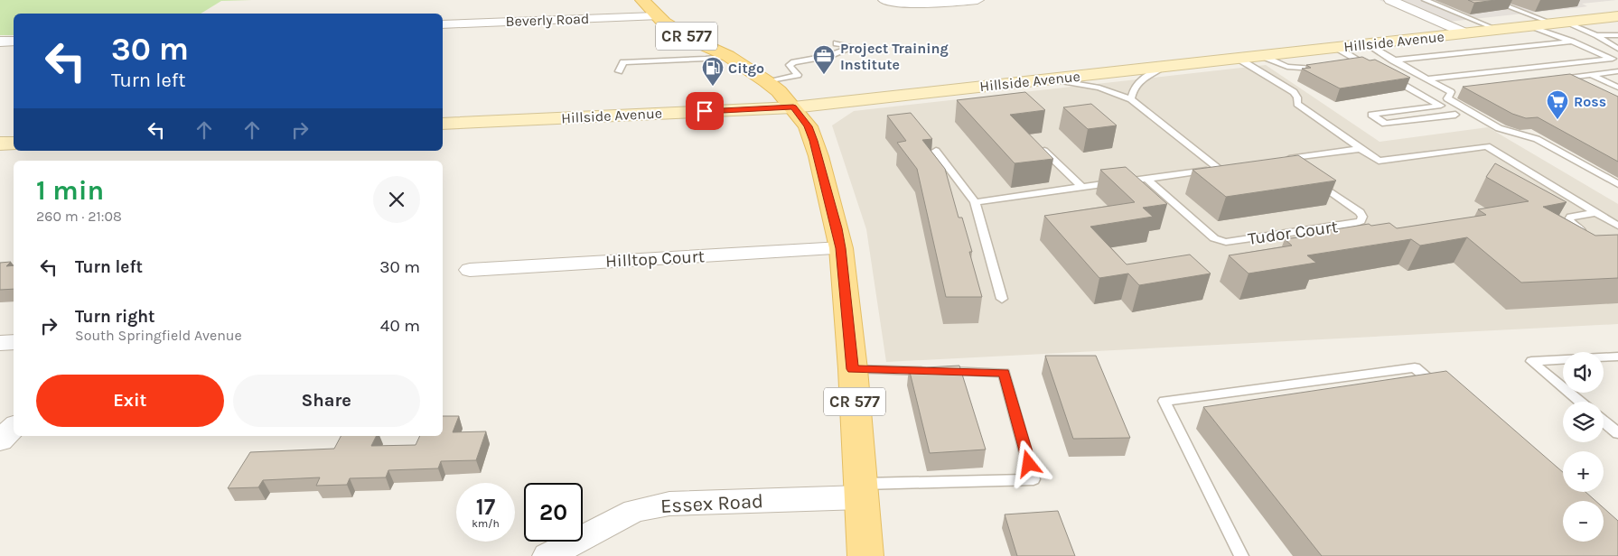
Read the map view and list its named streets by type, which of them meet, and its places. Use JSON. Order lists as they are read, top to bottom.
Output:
{
  "streets": {
    "main road": ["CR 577"],
    "street": [
      "Beverly Road",
      "Hillside Avenue",
      "Hilltop Court",
      "Essex Road"
    ],
    "lane": ["Tudor Court"]
  },
  "crossings": [
    ["Beverly Road", "CR 577"],
    ["CR 577", "Hillside Avenue"],
    ["CR 577", "Hilltop Court"],
    ["CR 577", "Essex Road"]
  ],
  "places": {
    "office": ["Project Training Institute"],
    "fuel station": ["Citgo"],
    "supermarket": ["Ross"]
  },
  "page": {
    "turn": ["30 m", "Turn left"],
    "heading": ["1 min", "260 m · 21:08"],
    "list": [
      {
        "name": "Turn left",
        "value": "30 m"
      },
      {
        "name": "Turn right",
        "note": "South Springfield Avenue",
        "value": "40 m"
      }
    ],
    "map_buttons": ["+", "−"],
    "buttons": ["Exit", "Share"],
    "speed": "17 km/h",
    "limit": "20"
  }
}
